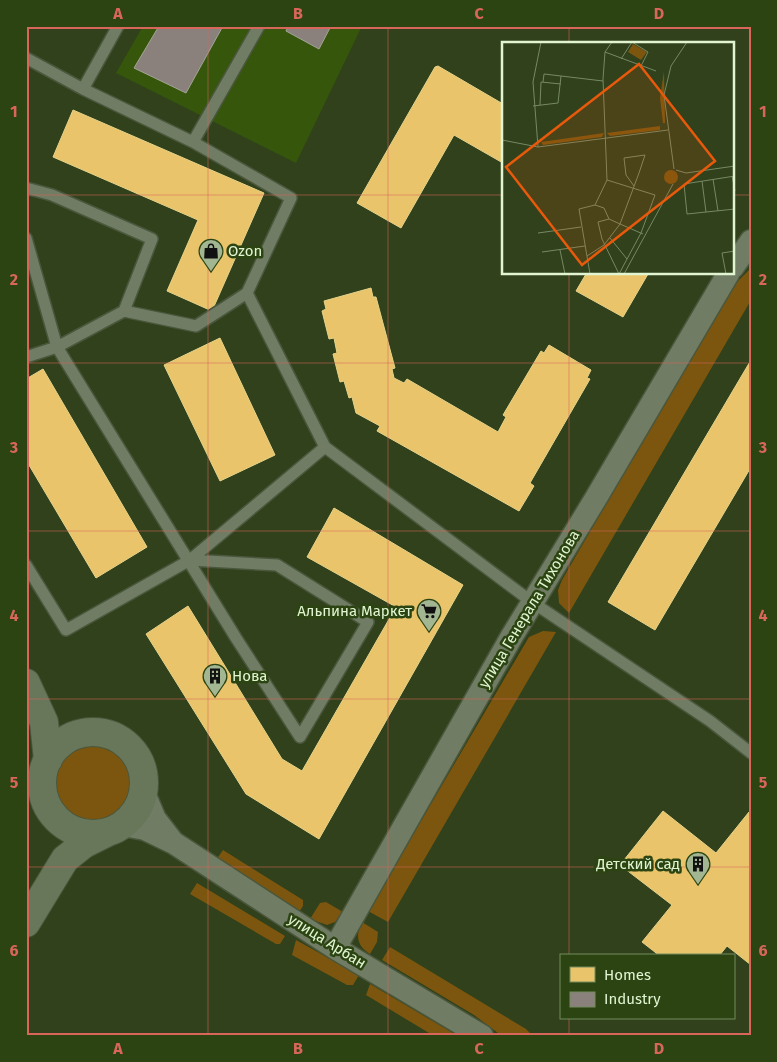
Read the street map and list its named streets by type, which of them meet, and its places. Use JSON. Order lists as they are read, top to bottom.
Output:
{
  "streets": {
    "street": ["улица Генерала Тихонова", "улица Арбан"]
  },
  "crossings": [
    ["улица Генерала Тихонова", "улица Арбан"]
  ],
  "places": {
    "shop": ["Ozon"],
    "supermarket": ["Альпина Маркет"],
    "building": ["Нова", "Детский сад"]
  },
  "legend": ["Homes", "Industry"],
  "grid": {
    "columns": [
      "A",
      "B",
      "C",
      "D"
    ],
    "rows": [
      "1",
      "2",
      "3",
      "4",
      "5",
      "6"
    ]
  }
}
